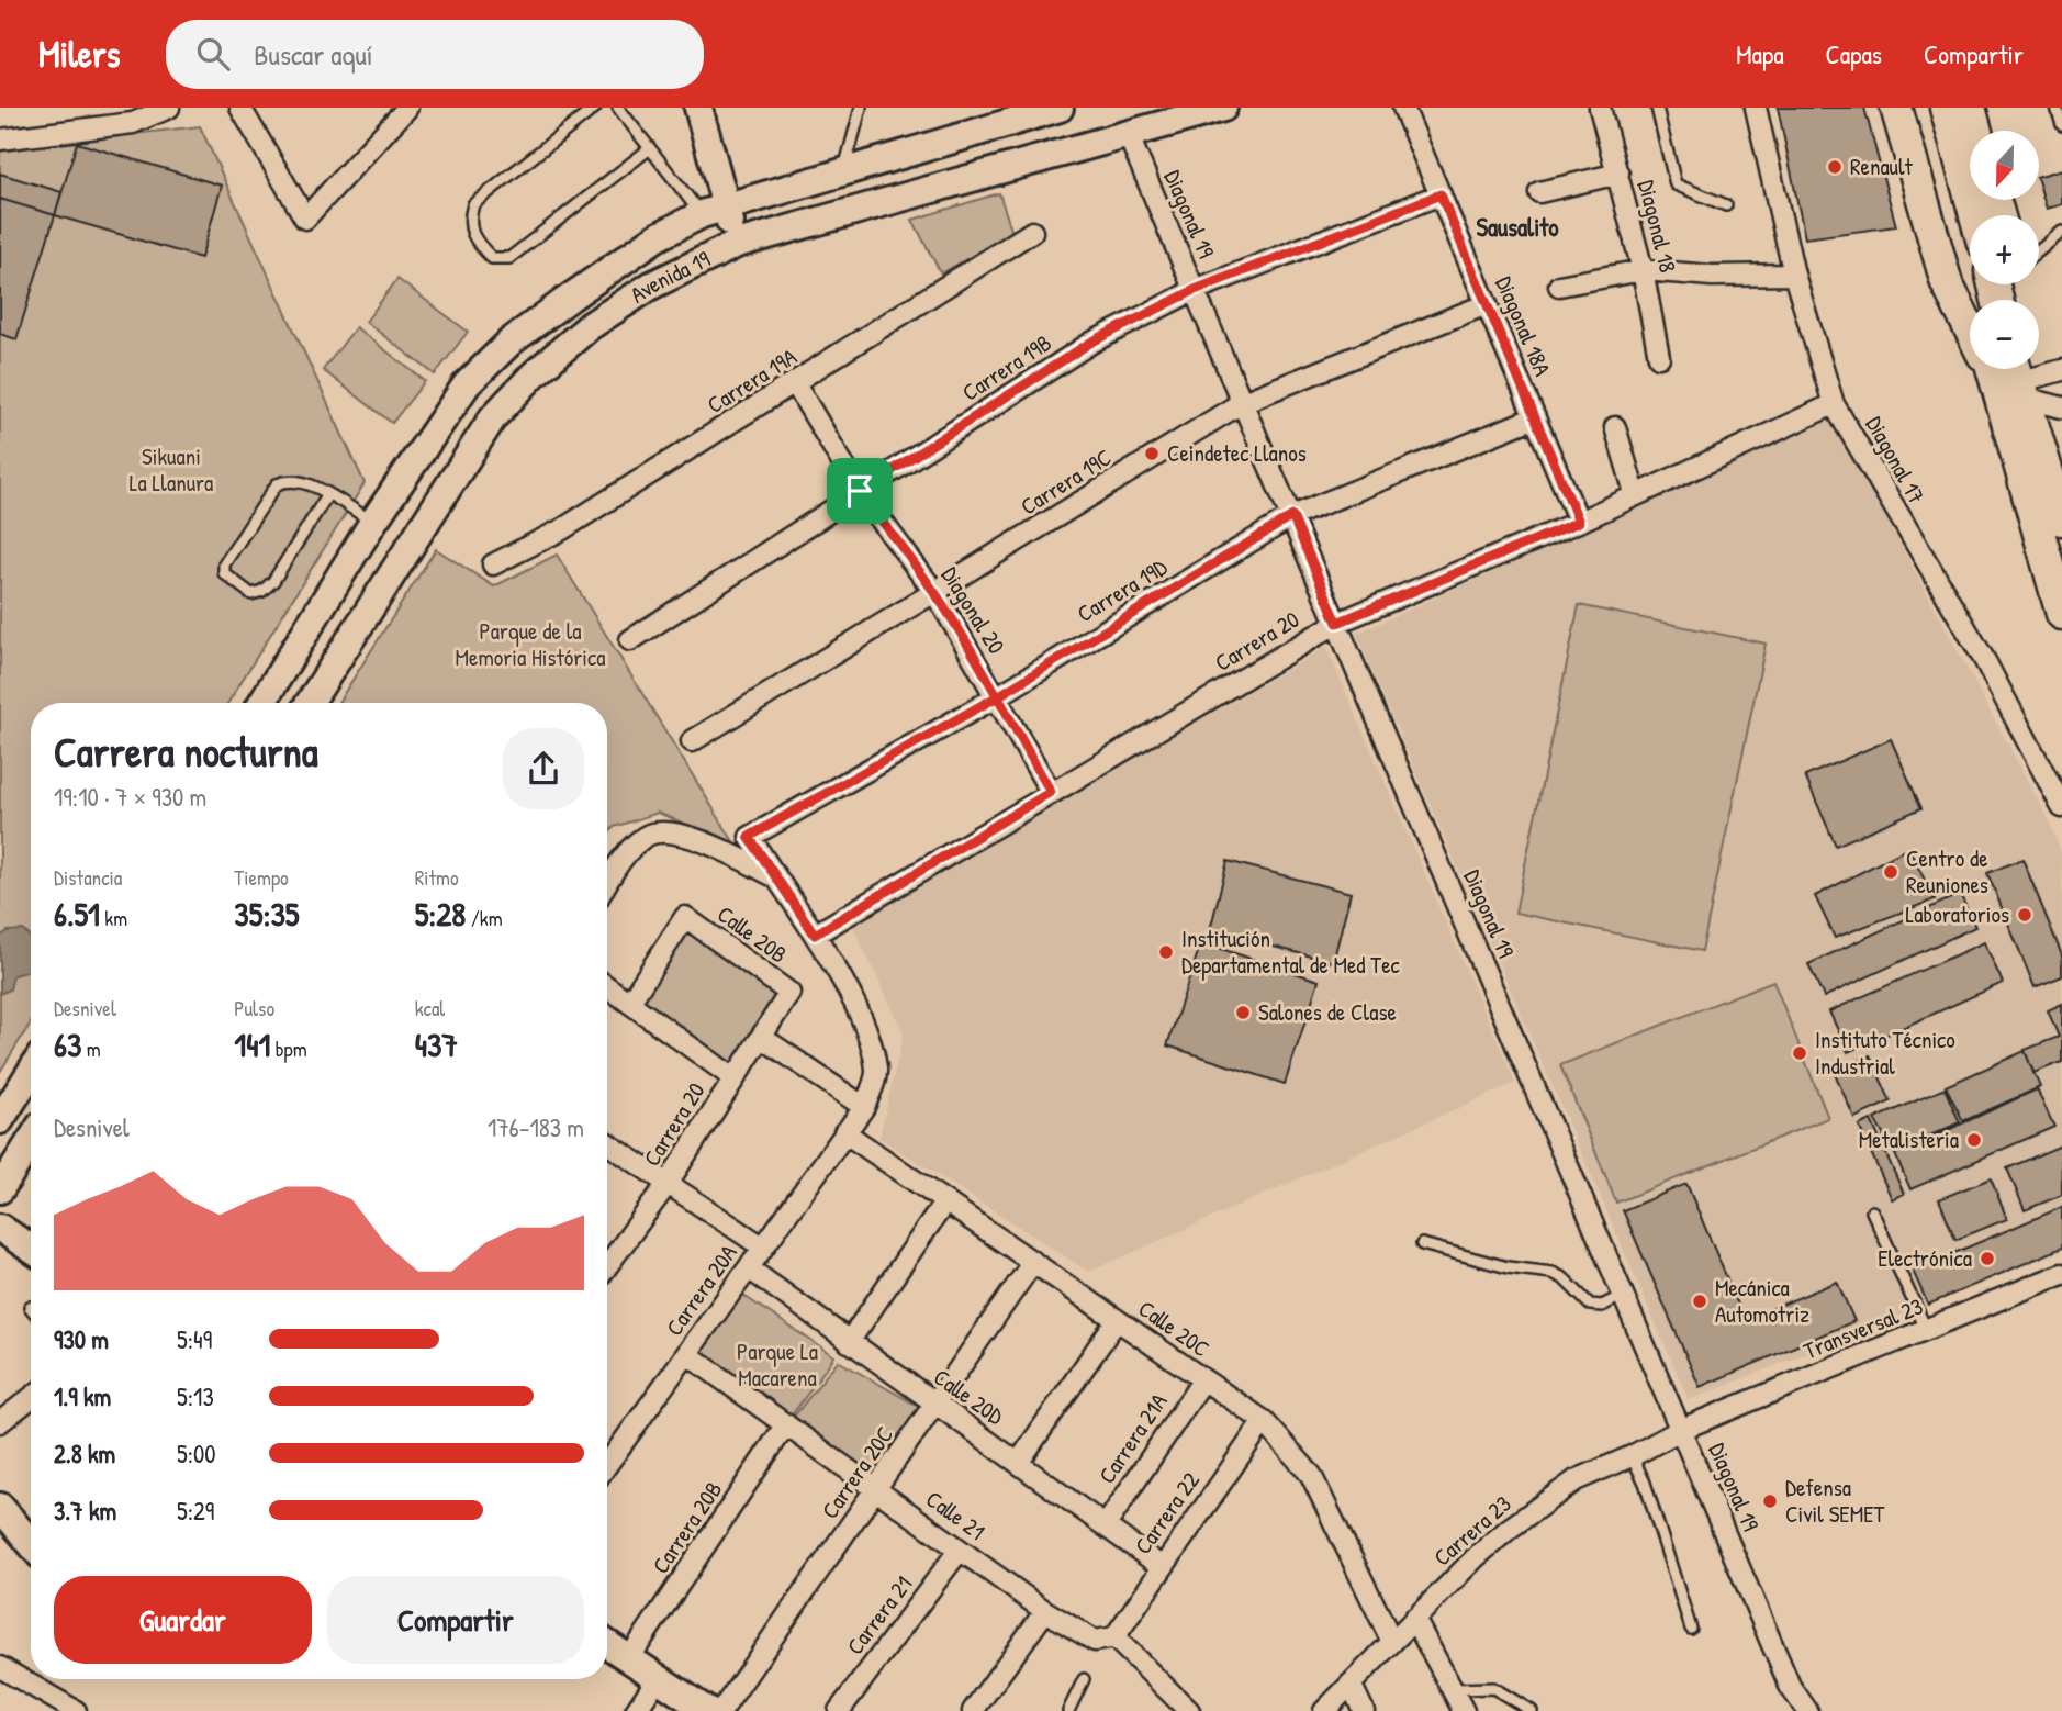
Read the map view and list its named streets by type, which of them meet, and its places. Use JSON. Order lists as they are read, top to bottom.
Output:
{
  "streets": {
    "main road": ["Avenida 19"],
    "street": [
      "Diagonal 19",
      "Diagonal 18",
      "Diagonal 18A",
      "Carrera 19B",
      "Carrera 19A",
      "Diagonal 17",
      "Carrera 19C",
      "Carrera 19D",
      "Diagonal 20",
      "Carrera 20",
      "Calle 20B",
      "Carrera 20A",
      "Calle 20C",
      "Transversal 23",
      "Calle 20D",
      "Carrera 21A",
      "Carrera 20C",
      "Carrera 22",
      "Calle 21",
      "Carrera 20B",
      "Carrera 23",
      "Carrera 21"
    ]
  },
  "crossings": [
    ["Diagonal 19", "Avenida 19"],
    ["Diagonal 19", "Carrera 19B"],
    ["Diagonal 19", "Carrera 19C"],
    ["Diagonal 19", "Carrera 19D"],
    ["Diagonal 19", "Carrera 20"],
    ["Diagonal 19", "Transversal 23"],
    ["Diagonal 19", "Carrera 23"],
    ["Diagonal 18A", "Carrera 19B"],
    ["Diagonal 18A", "Carrera 19C"],
    ["Diagonal 18A", "Carrera 19D"],
    ["Diagonal 18A", "Carrera 20"],
    ["Carrera 19B", "Diagonal 20"],
    ["Carrera 19A", "Diagonal 20"],
    ["Diagonal 17", "Carrera 20"],
    ["Carrera 19C", "Diagonal 20"],
    ["Carrera 19D", "Diagonal 20"],
    ["Carrera 19D", "Carrera 20A"],
    ["Diagonal 20", "Carrera 20"],
    ["Carrera 20", "Calle 20B"],
    ["Carrera 20", "Carrera 20A"],
    ["Carrera 20A", "Calle 20C"],
    ["Carrera 20A", "Calle 20D"],
    ["Carrera 20A", "Calle 21"],
    ["Calle 20C", "Carrera 21A"],
    ["Calle 20C", "Carrera 20C"],
    ["Calle 20C", "Carrera 22"],
    ["Calle 20C", "Carrera 23"],
    ["Transversal 23", "Carrera 23"],
    ["Calle 20D", "Carrera 21A"],
    ["Calle 20D", "Carrera 20C"],
    ["Calle 20D", "Carrera 22"],
    ["Carrera 20C", "Calle 21"],
    ["Carrera 22", "Calle 21"],
    ["Calle 21", "Carrera 20B"],
    ["Calle 21", "Carrera 21"]
  ],
  "districts": ["Sausalito"],
  "parks": ["Sikuani La Llanura", "Parque de la Memoria Histórica", "Parque La Macarena"],
  "places": [
    "Renault",
    "Ceindetec Llanos",
    "Centro de Reuniones",
    "Laboratorios",
    "Institución Departamental de Med Tec",
    "Salones de Clase",
    "Instituto Técnico Industrial",
    "Metalisteria",
    "Electrónica",
    "Mecánica Automotriz",
    "Defensa Civil SEMET"
  ],
  "north": "bottom",
  "page": {
    "header": "Milers",
    "search": "Buscar aquí",
    "nav": ["Mapa", "Capas", "Compartir"],
    "map_buttons": ["+", "−"],
    "heading": ["Carrera nocturna", "19:10 · 7 × 930 m"],
    "stats": [
      ["Distancia", "6.51 km"],
      ["Tiempo", "35:35"],
      ["Ritmo", "5:28 /km"],
      ["Desnivel", "63 m"],
      ["Pulso", "141 bpm"],
      ["kcal", "437"]
    ],
    "chart": ["Desnivel", "176–183 m"],
    "list": [
      {
        "name": "930 m",
        "note": "5:49"
      },
      {
        "name": "1.9 km",
        "note": "5:13"
      },
      {
        "name": "2.8 km",
        "note": "5:00"
      },
      {
        "name": "3.7 km",
        "note": "5:29"
      }
    ],
    "buttons": ["Guardar", "Compartir"]
  }
}
